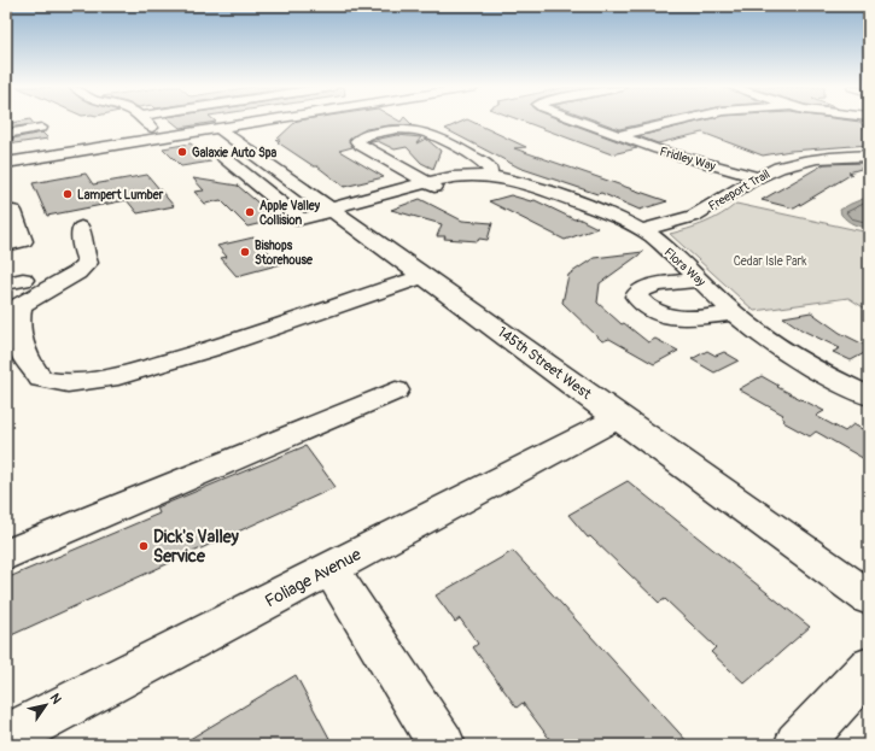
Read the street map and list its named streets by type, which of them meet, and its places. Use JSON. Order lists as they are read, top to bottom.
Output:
{
  "streets": {
    "street": [
      "Fridley Way",
      "Freeport Trail",
      "Flora Way",
      "145th Street West",
      "Foliage Avenue"
    ]
  },
  "crossings": [
    ["Fridley Way", "Freeport Trail"],
    ["Freeport Trail", "Flora Way"],
    ["Flora Way", "145th Street West"],
    ["145th Street West", "Foliage Avenue"]
  ],
  "parks": ["Cedar Isle Park"],
  "places": [
    "Galaxie Auto Spa",
    "Lampert Lumber",
    "Apple Valley Collision",
    "Bishops Storehouse",
    "Dick's Valley Service"
  ],
  "north": "top right"
}
